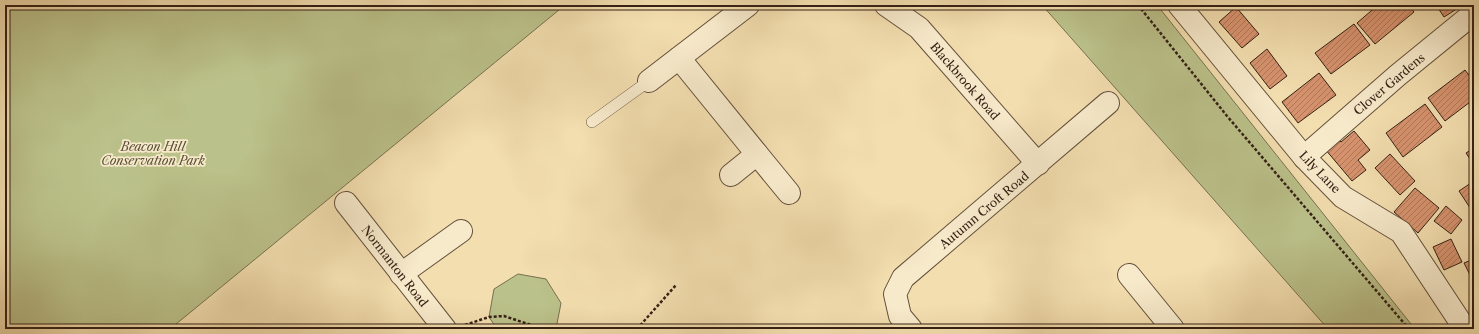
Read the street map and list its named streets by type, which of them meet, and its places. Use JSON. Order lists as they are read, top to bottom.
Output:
{
  "streets": {
    "street": [
      "Blackbrook Road",
      "Clover Gardens",
      "Lily Lane",
      "Autumn Croft Road",
      "Normanton Road"
    ]
  },
  "crossings": [
    ["Blackbrook Road", "Autumn Croft Road"],
    ["Clover Gardens", "Lily Lane"]
  ],
  "parks": ["Beacon Hill Conservation Park"]
}
